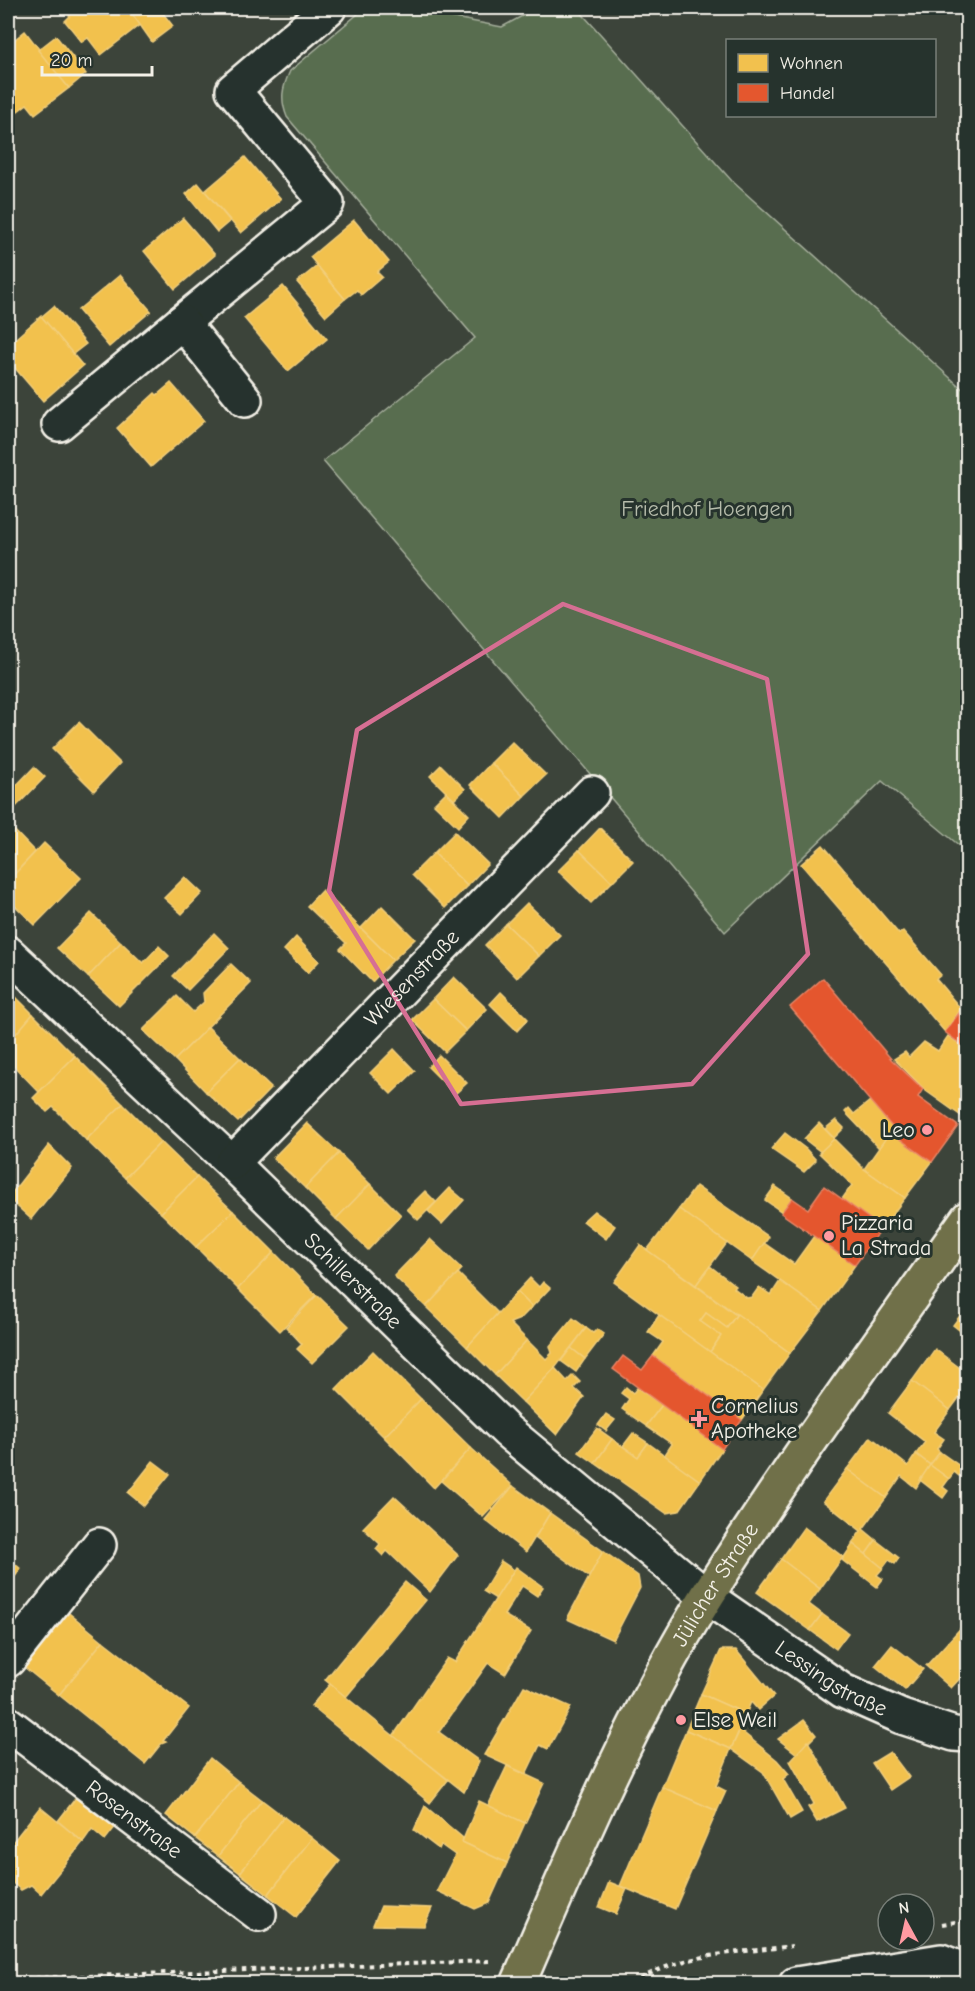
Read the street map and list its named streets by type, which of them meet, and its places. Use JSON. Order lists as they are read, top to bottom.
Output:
{
  "streets": {
    "main road": ["Jülicher Straße"],
    "street": [
      "Wiesenstraße",
      "Schillerstraße",
      "Lessingstraße",
      "Rosenstraße"
    ]
  },
  "crossings": [
    ["Wiesenstraße", "Schillerstraße"],
    ["Schillerstraße", "Jülicher Straße"],
    ["Schillerstraße", "Lessingstraße"],
    ["Jülicher Straße", "Lessingstraße"]
  ],
  "parks": ["Friedhof Hoengen"],
  "places": {
    "other": ["Leo", "Pizzaria La Strada", "Else Weil"],
    "health": ["Cornelius Apotheke"]
  },
  "legend": ["Wohnen", "Handel"],
  "scale_bar": "20 m",
  "north": "top"
}
